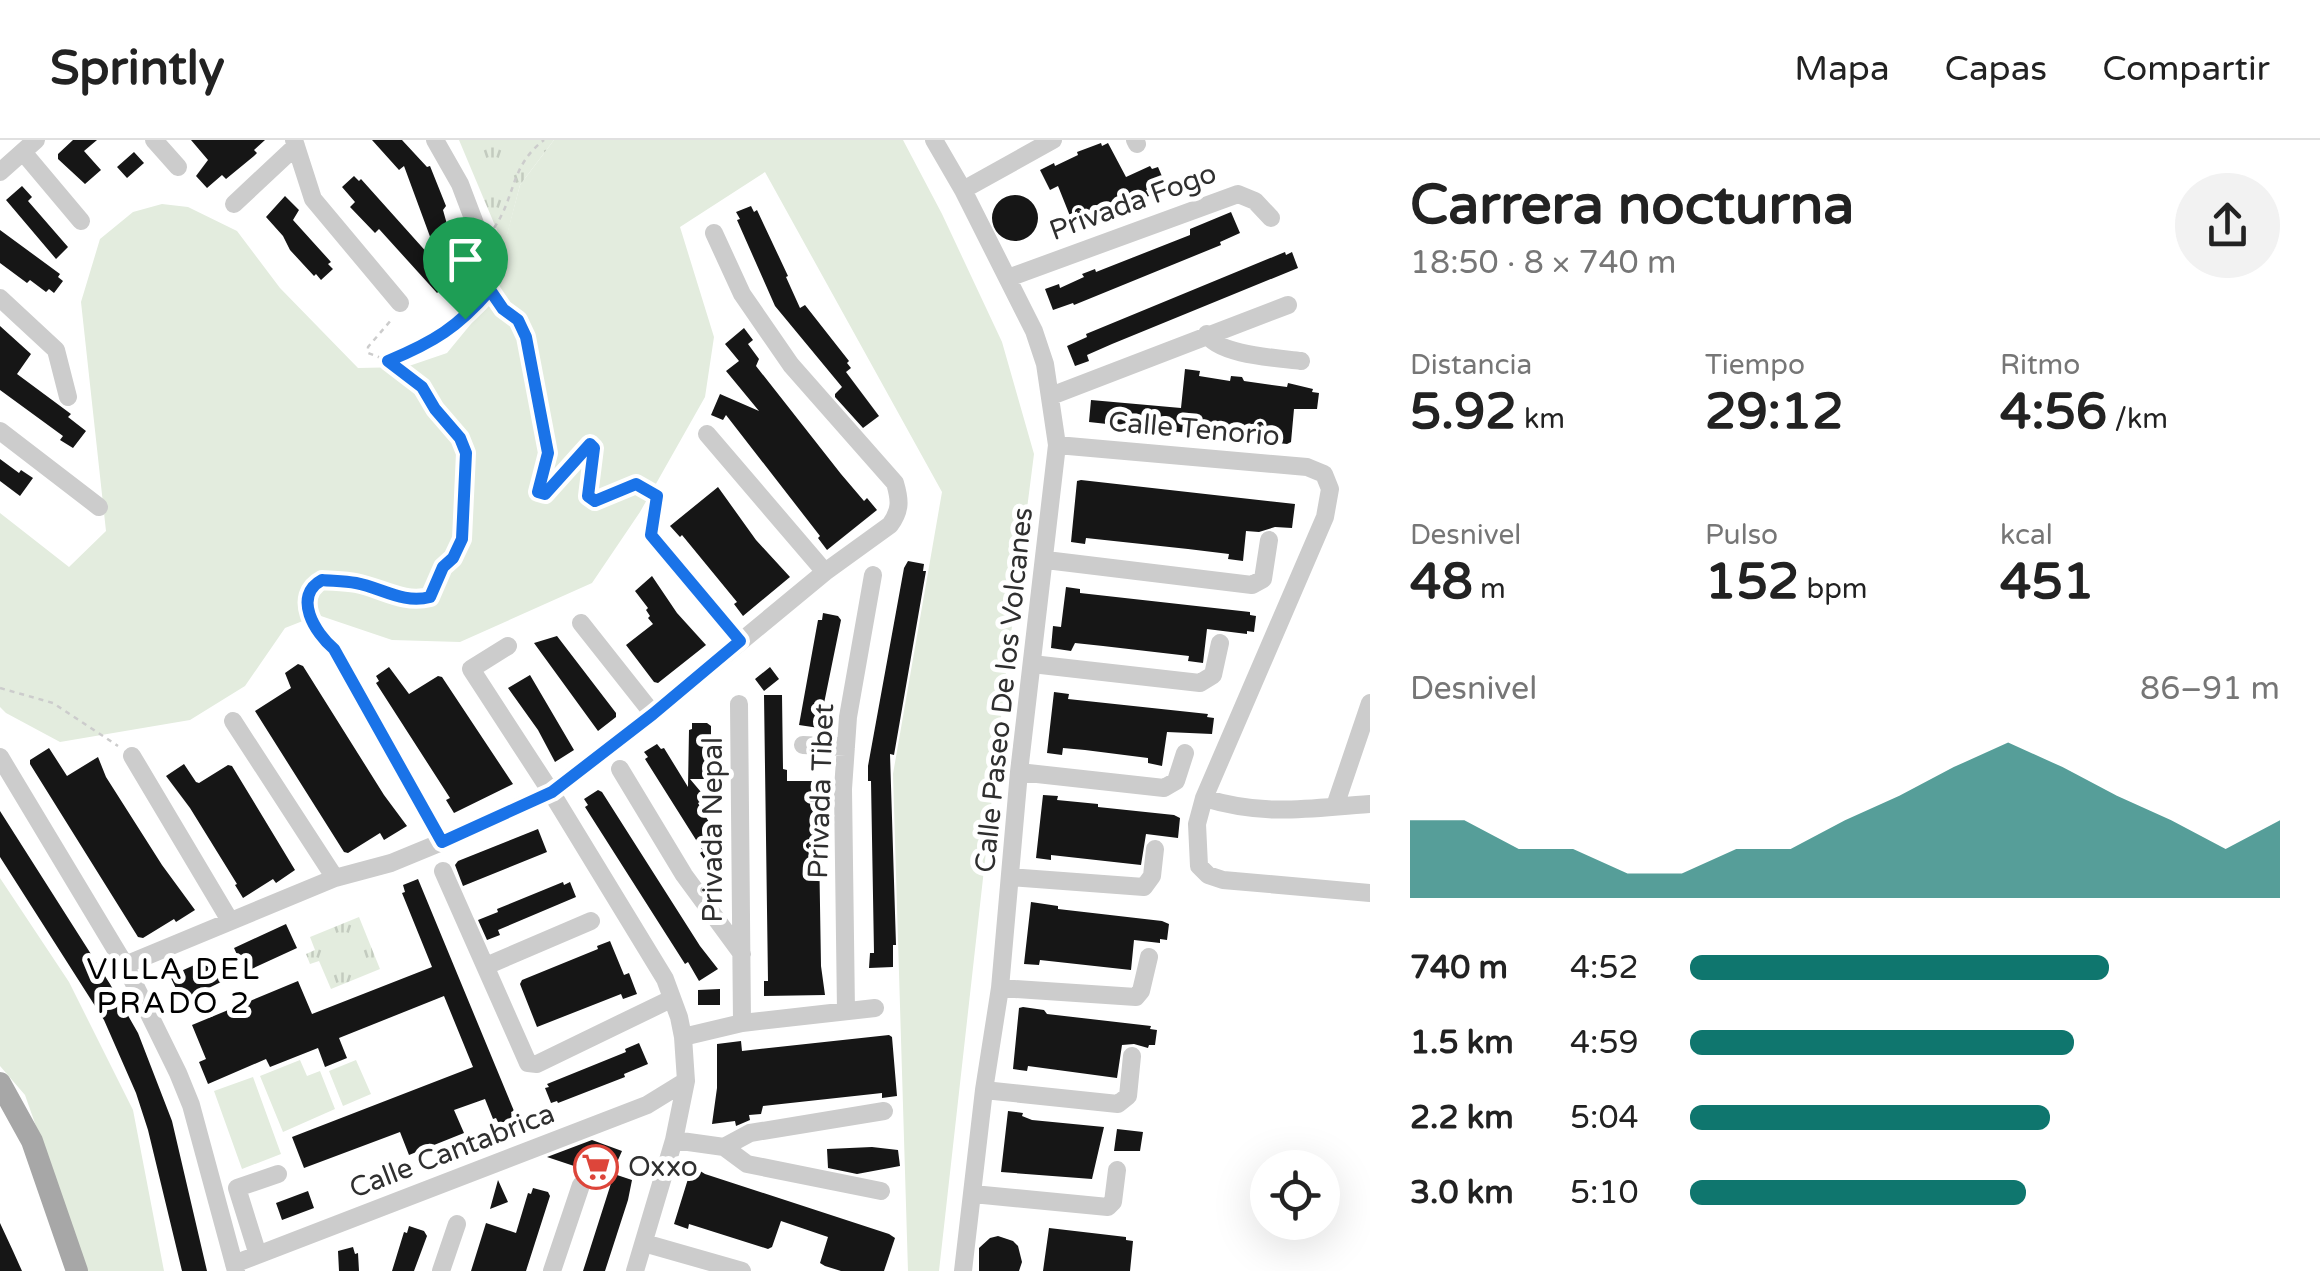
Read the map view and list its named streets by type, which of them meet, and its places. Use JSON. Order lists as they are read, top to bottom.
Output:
{
  "streets": {
    "street": [
      "Privada Fogo",
      "Calle Tenorio",
      "Calle Paseo De los Volcanes",
      "Privada Tibet",
      "Privada Nepal",
      "Calle Cantabrica"
    ]
  },
  "crossings": [
    ["Privada Fogo", "Calle Paseo De los Volcanes"],
    ["Calle Tenorio", "Calle Paseo De los Volcanes"]
  ],
  "districts": ["VILLA DEL PRADO 2"],
  "places": {
    "supermarket": ["Oxxo"]
  },
  "page": {
    "header": "Sprintly",
    "nav": ["Mapa", "Capas", "Compartir"],
    "heading": ["Carrera nocturna", "18:50 · 8 × 740 m"],
    "stats": [
      ["Distancia", "5.92 km"],
      ["Tiempo", "29:12"],
      ["Ritmo", "4:56 /km"],
      ["Desnivel", "48 m"],
      ["Pulso", "152 bpm"],
      ["kcal", "451"]
    ],
    "chart": ["Desnivel", "86–91 m"],
    "list": [
      {
        "name": "740 m",
        "note": "4:52"
      },
      {
        "name": "1.5 km",
        "note": "4:59"
      },
      {
        "name": "2.2 km",
        "note": "5:04"
      },
      {
        "name": "3.0 km",
        "note": "5:10"
      }
    ]
  }
}
